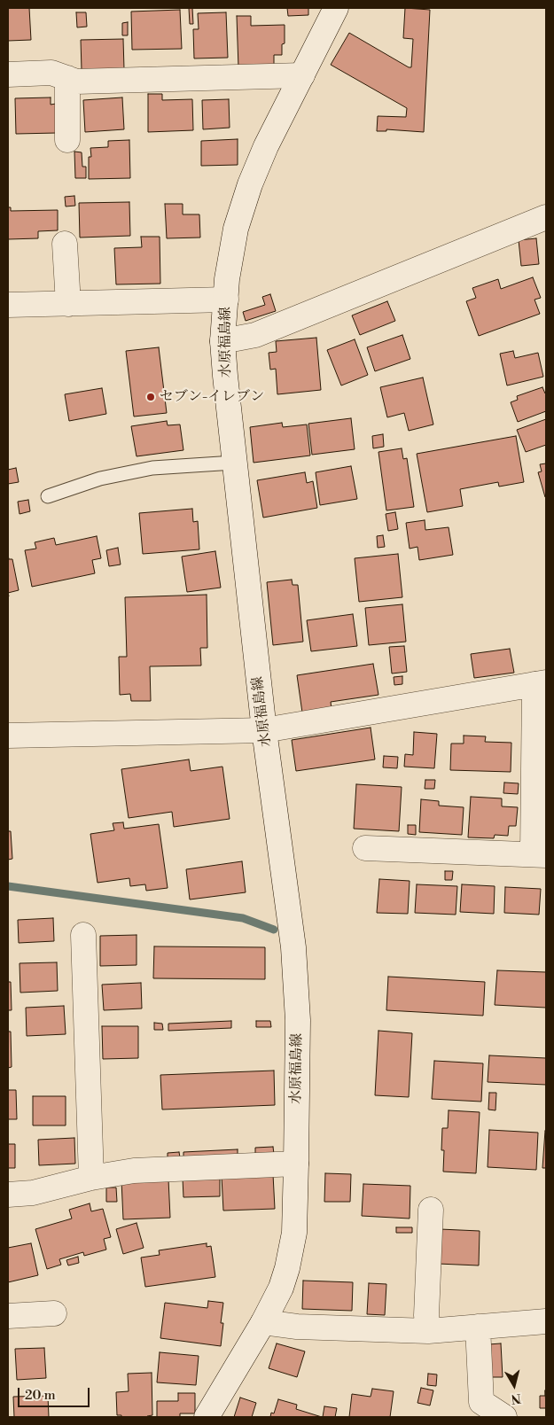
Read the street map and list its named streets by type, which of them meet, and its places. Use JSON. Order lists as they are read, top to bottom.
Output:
{
  "streets": {
    "street": ["水原福島線"]
  },
  "places": ["セブン-イレブン"],
  "scale_bar": "20 m",
  "north": "bottom"
}
